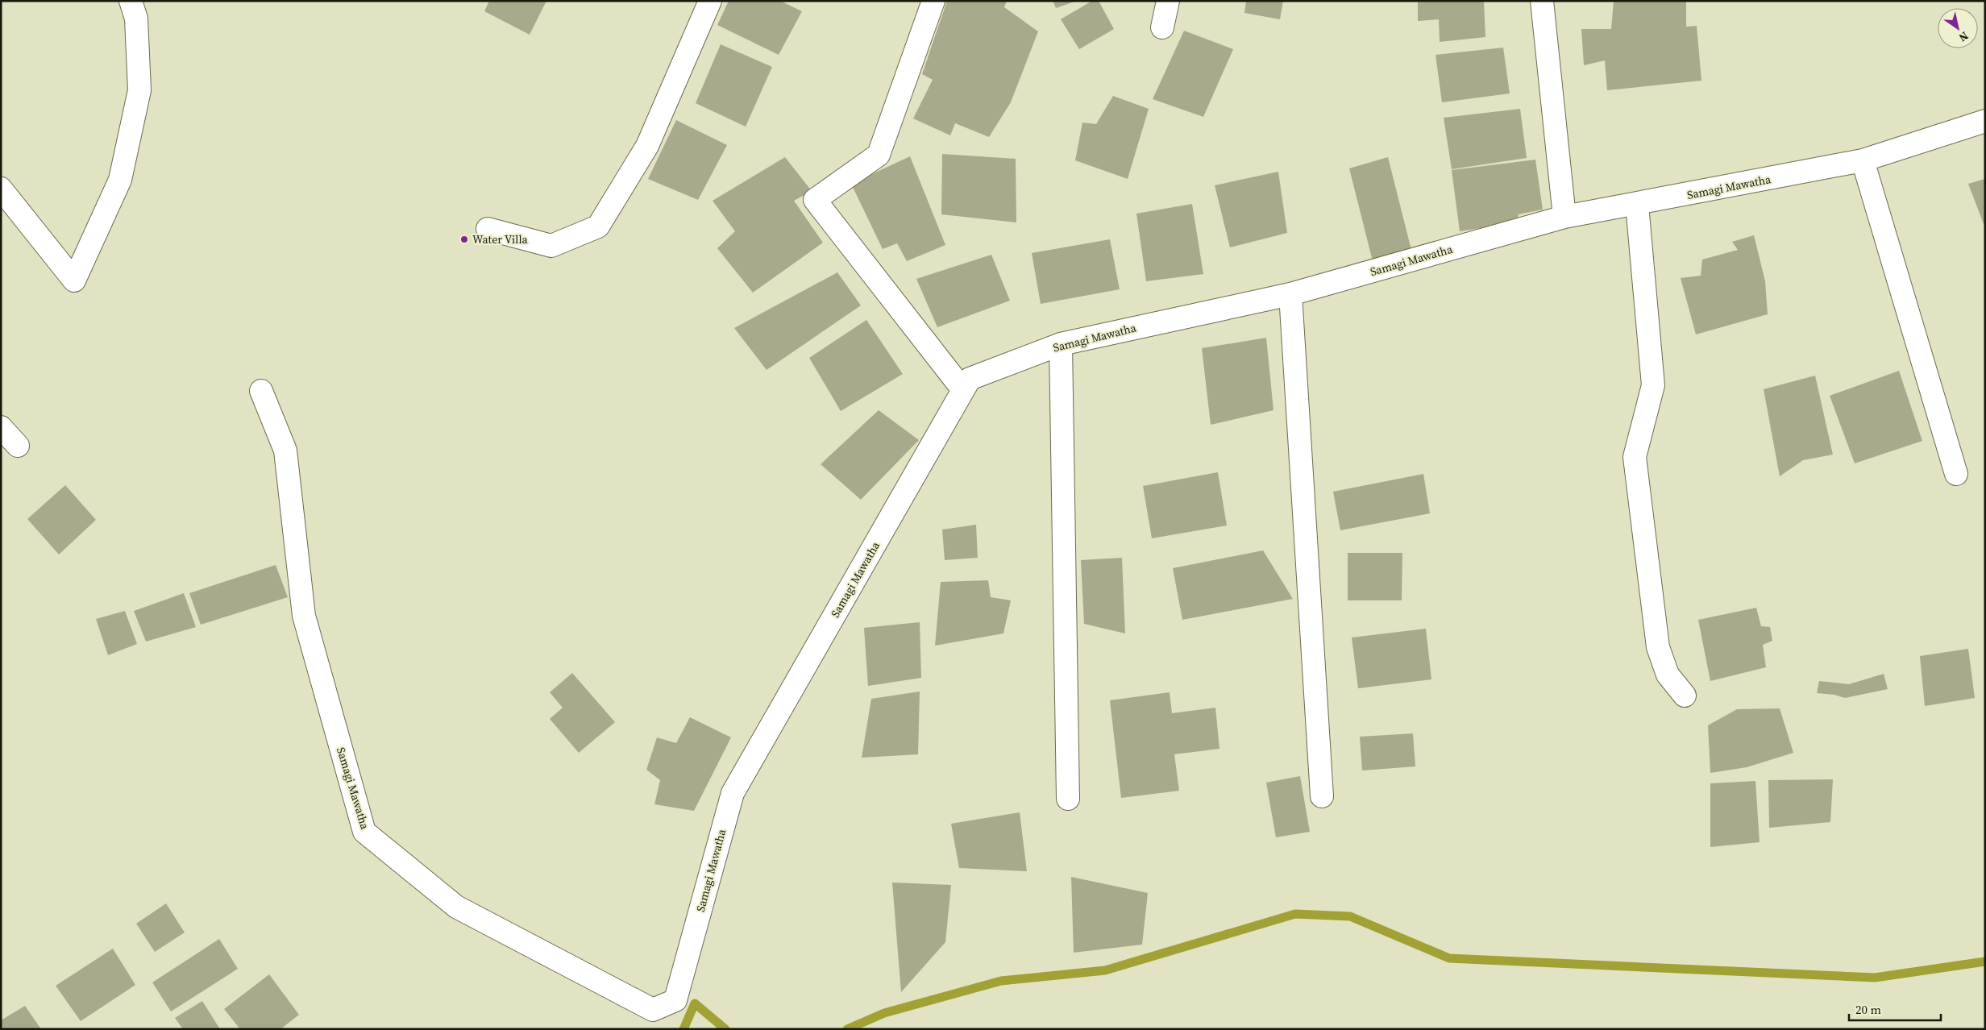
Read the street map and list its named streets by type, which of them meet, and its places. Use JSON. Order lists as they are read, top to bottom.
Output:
{
  "streets": {
    "street": ["Samagi Mawatha"]
  },
  "places": ["Water Villa"],
  "scale_bar": "20 m",
  "north": "bottom right"
}
